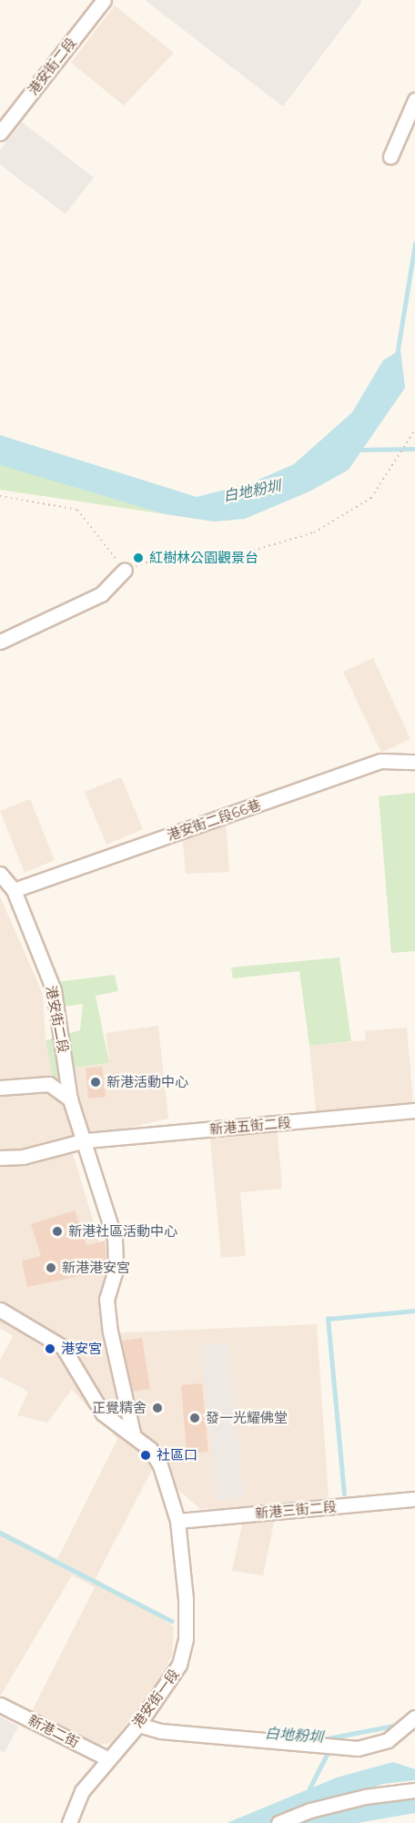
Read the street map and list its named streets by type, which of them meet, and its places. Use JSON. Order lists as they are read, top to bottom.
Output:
{
  "streets": {
    "street": [
      "港安街二段",
      "港安街二段66巷",
      "新港五街二段",
      "新港三街二段",
      "港安街一段",
      "新港二街"
    ]
  },
  "crossings": [
    ["港安街二段", "港安街二段66巷"],
    ["港安街二段", "新港五街二段"],
    ["新港三街二段", "港安街一段"],
    ["港安街一段", "新港二街"]
  ],
  "water": ["白地粉圳"],
  "places": [
    "紅樹林公園觀景台",
    "新港活動中心",
    "新港社區活動中心",
    "新港港安宮",
    "港安宮",
    "正覺精舍",
    "發一光耀佛堂",
    "社區口"
  ]
}
